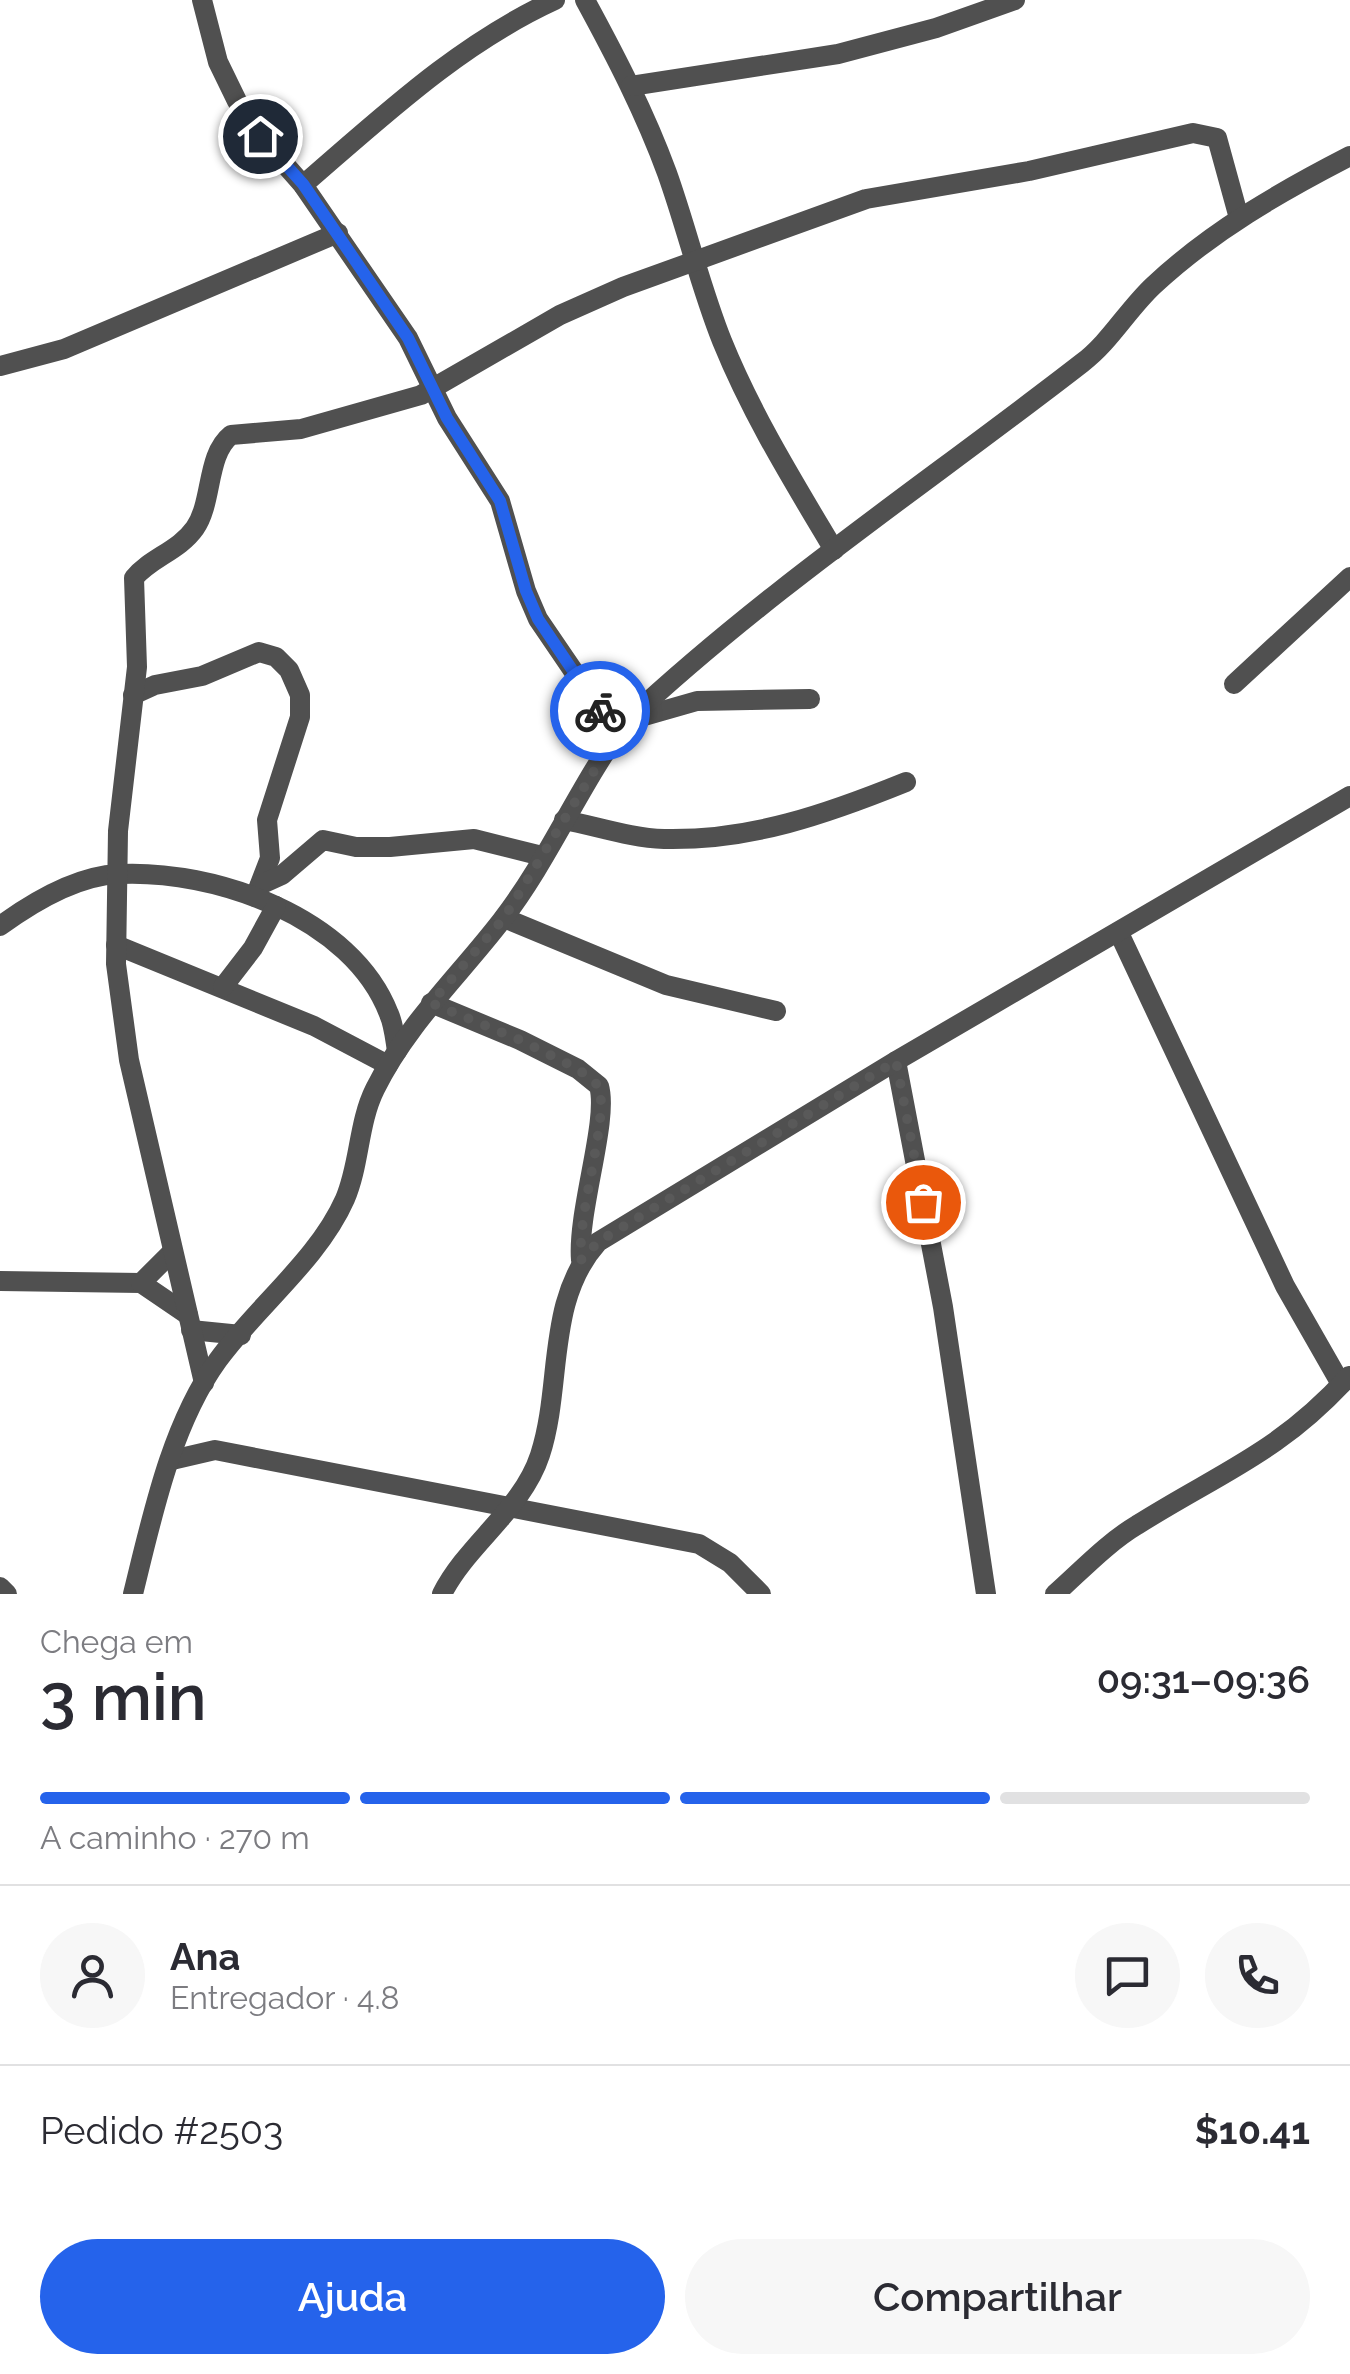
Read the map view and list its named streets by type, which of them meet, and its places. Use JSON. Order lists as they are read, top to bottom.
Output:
{
  "page": {
    "heading": ["3 min", "Chega em", "09:31–09:36"],
    "panel": [
      "Ana",
      "Entregador · 4.8",
      "Pedido #2503",
      "$10.41"
    ],
    "bar": "A caminho · 270 m",
    "buttons": ["Ajuda", "Compartilhar"]
  }
}
